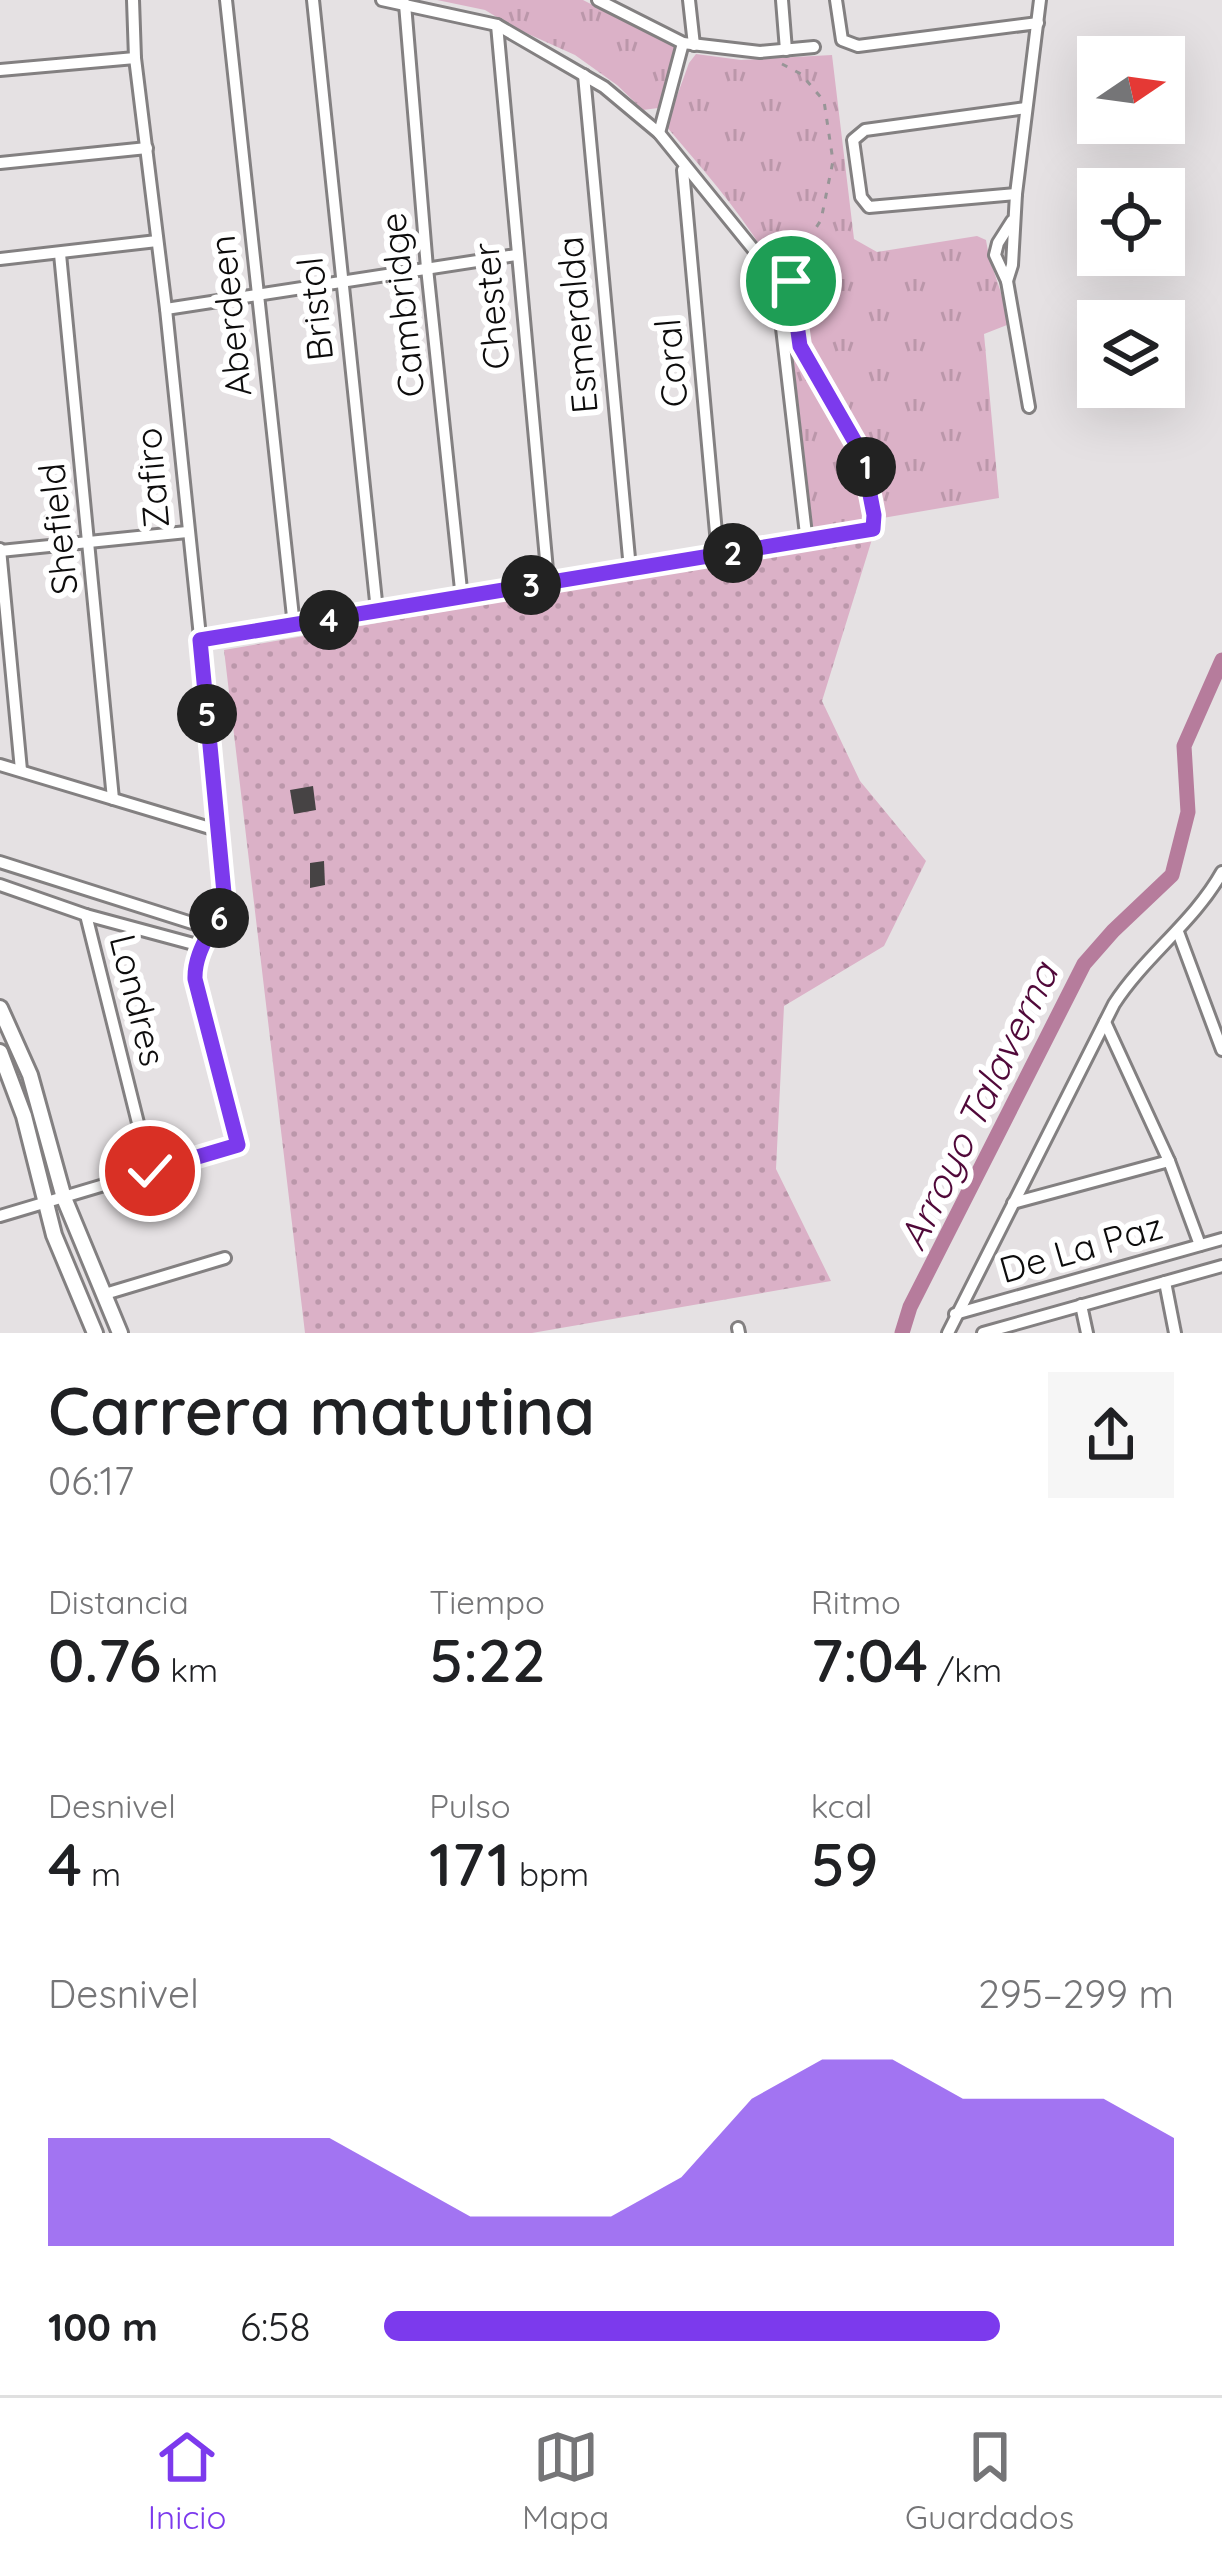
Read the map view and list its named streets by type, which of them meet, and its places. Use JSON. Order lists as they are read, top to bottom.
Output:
{
  "streets": {
    "street": [
      "Cambridge",
      "Chester",
      "Bristol",
      "Aberdeen",
      "Esmeralda",
      "Coral",
      "Zafiro",
      "Shefield",
      "Londres",
      "De La Paz"
    ]
  },
  "water": ["Arroyo Talaverna"],
  "north": "right",
  "page": {
    "pins": [
      "1",
      "2",
      "3",
      "4",
      "5",
      "6"
    ],
    "heading": ["Carrera matutina", "06:17"],
    "stats": [
      ["Distancia", "0.76 km"],
      ["Tiempo", "5:22"],
      ["Ritmo", "7:04 /km"],
      ["Desnivel", "4 m"],
      ["Pulso", "171 bpm"],
      ["kcal", "59"]
    ],
    "chart": ["Desnivel", "295–299 m"],
    "list": [
      {
        "name": "100 m",
        "note": "6:58"
      }
    ],
    "tabs": ["Inicio", "Mapa", "Guardados"]
  }
}
